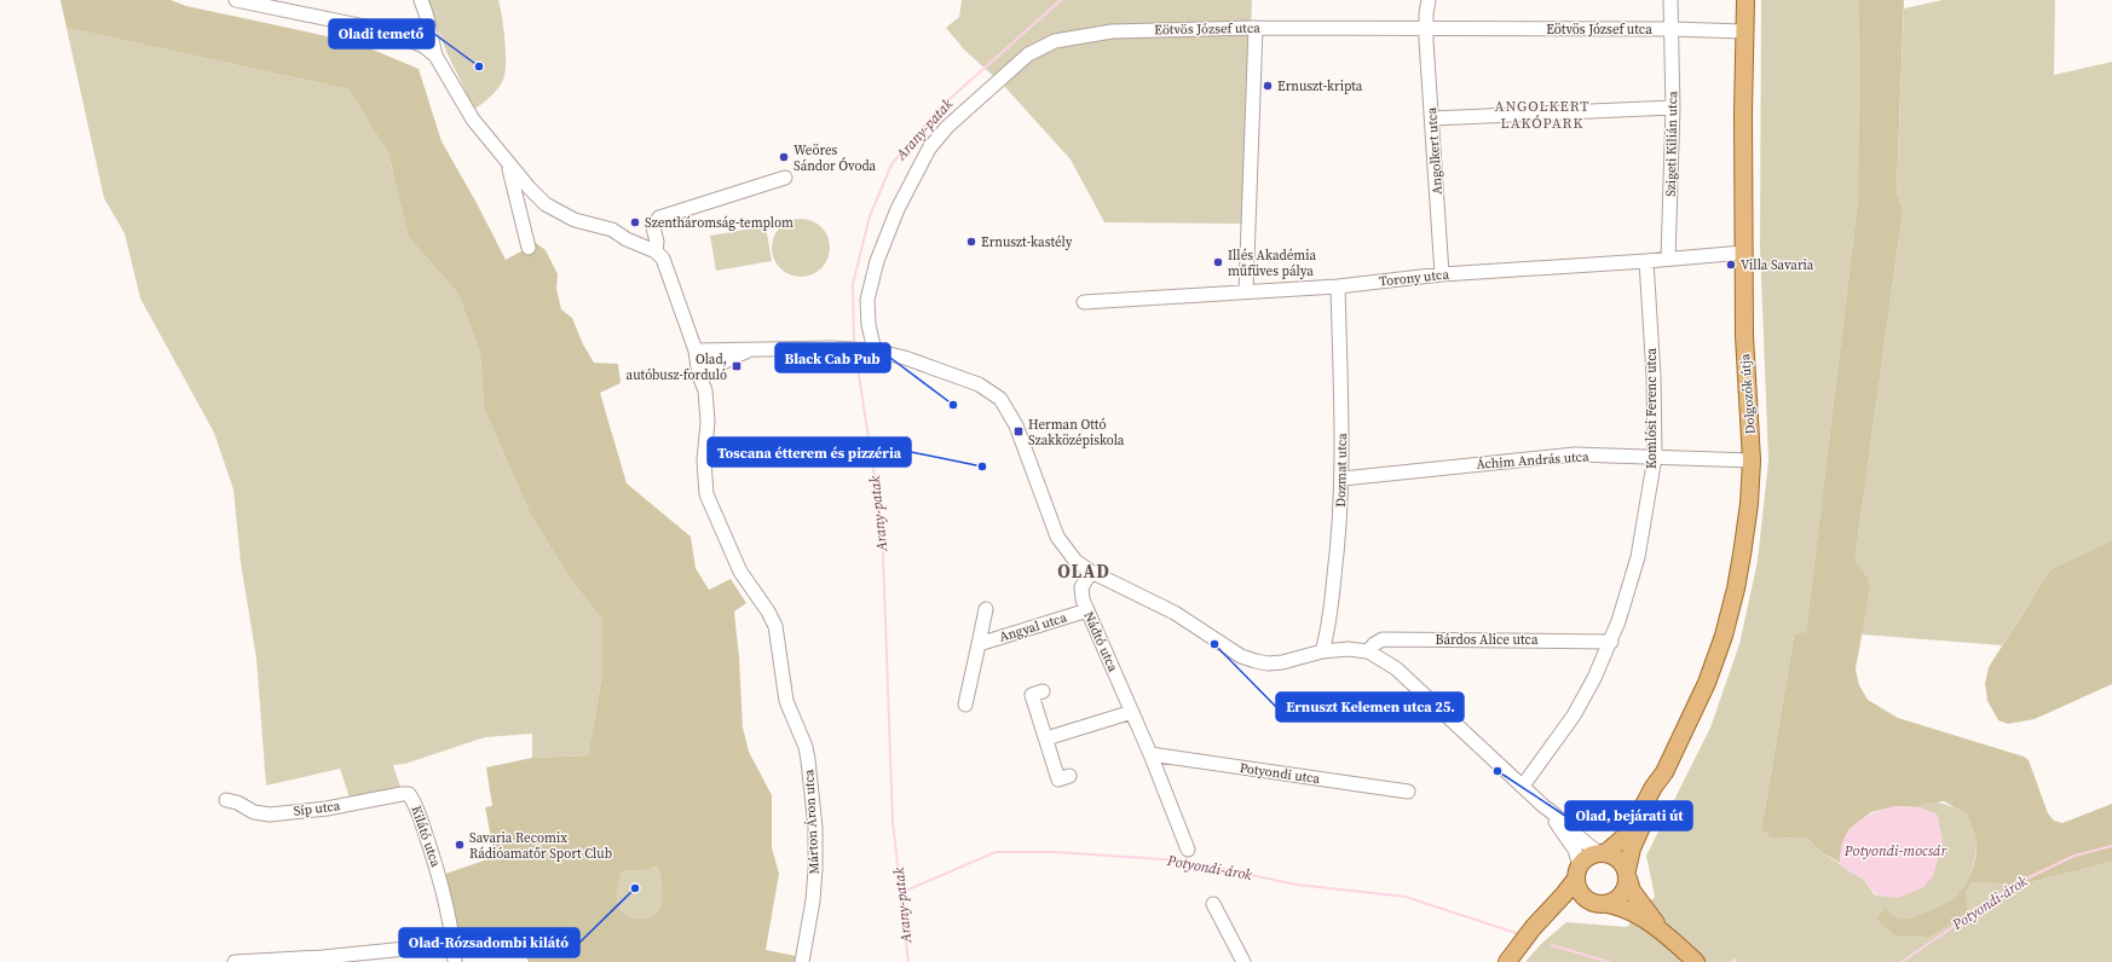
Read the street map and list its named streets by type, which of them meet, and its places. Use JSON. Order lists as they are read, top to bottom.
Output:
{
  "streets": {
    "main road": ["Dolgozók útja"],
    "street": [
      "Eötvös József utca",
      "Szigeti Kilián utca",
      "Angolkert utca",
      "Torony utca",
      "Komlósi Ferenc utca",
      "Áchim András utca",
      "Dozmat utca",
      "Angyal utca",
      "Bárdos Alice utca",
      "Nádtó utca",
      "Potyondi utca",
      "Síp utca",
      "Márton Áron utca",
      "Kilátó utca"
    ]
  },
  "crossings": [
    ["Eötvös József utca", "Szigeti Kilián utca"],
    ["Eötvös József utca", "Angolkert utca"],
    ["Eötvös József utca", "Dolgozók útja"],
    ["Szigeti Kilián utca", "Torony utca"],
    ["Angolkert utca", "Torony utca"],
    ["Torony utca", "Dolgozók útja"],
    ["Torony utca", "Komlósi Ferenc utca"],
    ["Torony utca", "Dozmat utca"],
    ["Dolgozók útja", "Áchim András utca"],
    ["Komlósi Ferenc utca", "Áchim András utca"],
    ["Komlósi Ferenc utca", "Bárdos Alice utca"],
    ["Áchim András utca", "Dozmat utca"],
    ["Angyal utca", "Nádtó utca"],
    ["Nádtó utca", "Potyondi utca"],
    ["Síp utca", "Kilátó utca"]
  ],
  "districts": ["ANGOLKERT LAKÓPARK", "OLAD"],
  "water": ["Arany-patak", "Potyondi-mocsár", "Potyondi-árok"],
  "places": {
    "other": [
      "Oladi temető",
      "Ernuszt-kripta",
      "Weöres Sándor Óvoda",
      "Szentháromság-templom",
      "Ernuszt-kastély",
      "Illés Akadémia műfüves pálya",
      "Villa Savaria",
      "Black Cab Pub",
      "Toscana étterem és pizzéria",
      "Ernuszt Kelemen utca 25.",
      "Olad, bejárati út",
      "Savaria Recomix Rádióamatőr Sport Club",
      "Olad-Rózsadombi kilátó"
    ],
    "transit": ["Olad, autóbusz-forduló", "Herman Ottó Szakközépiskola"]
  }
}
